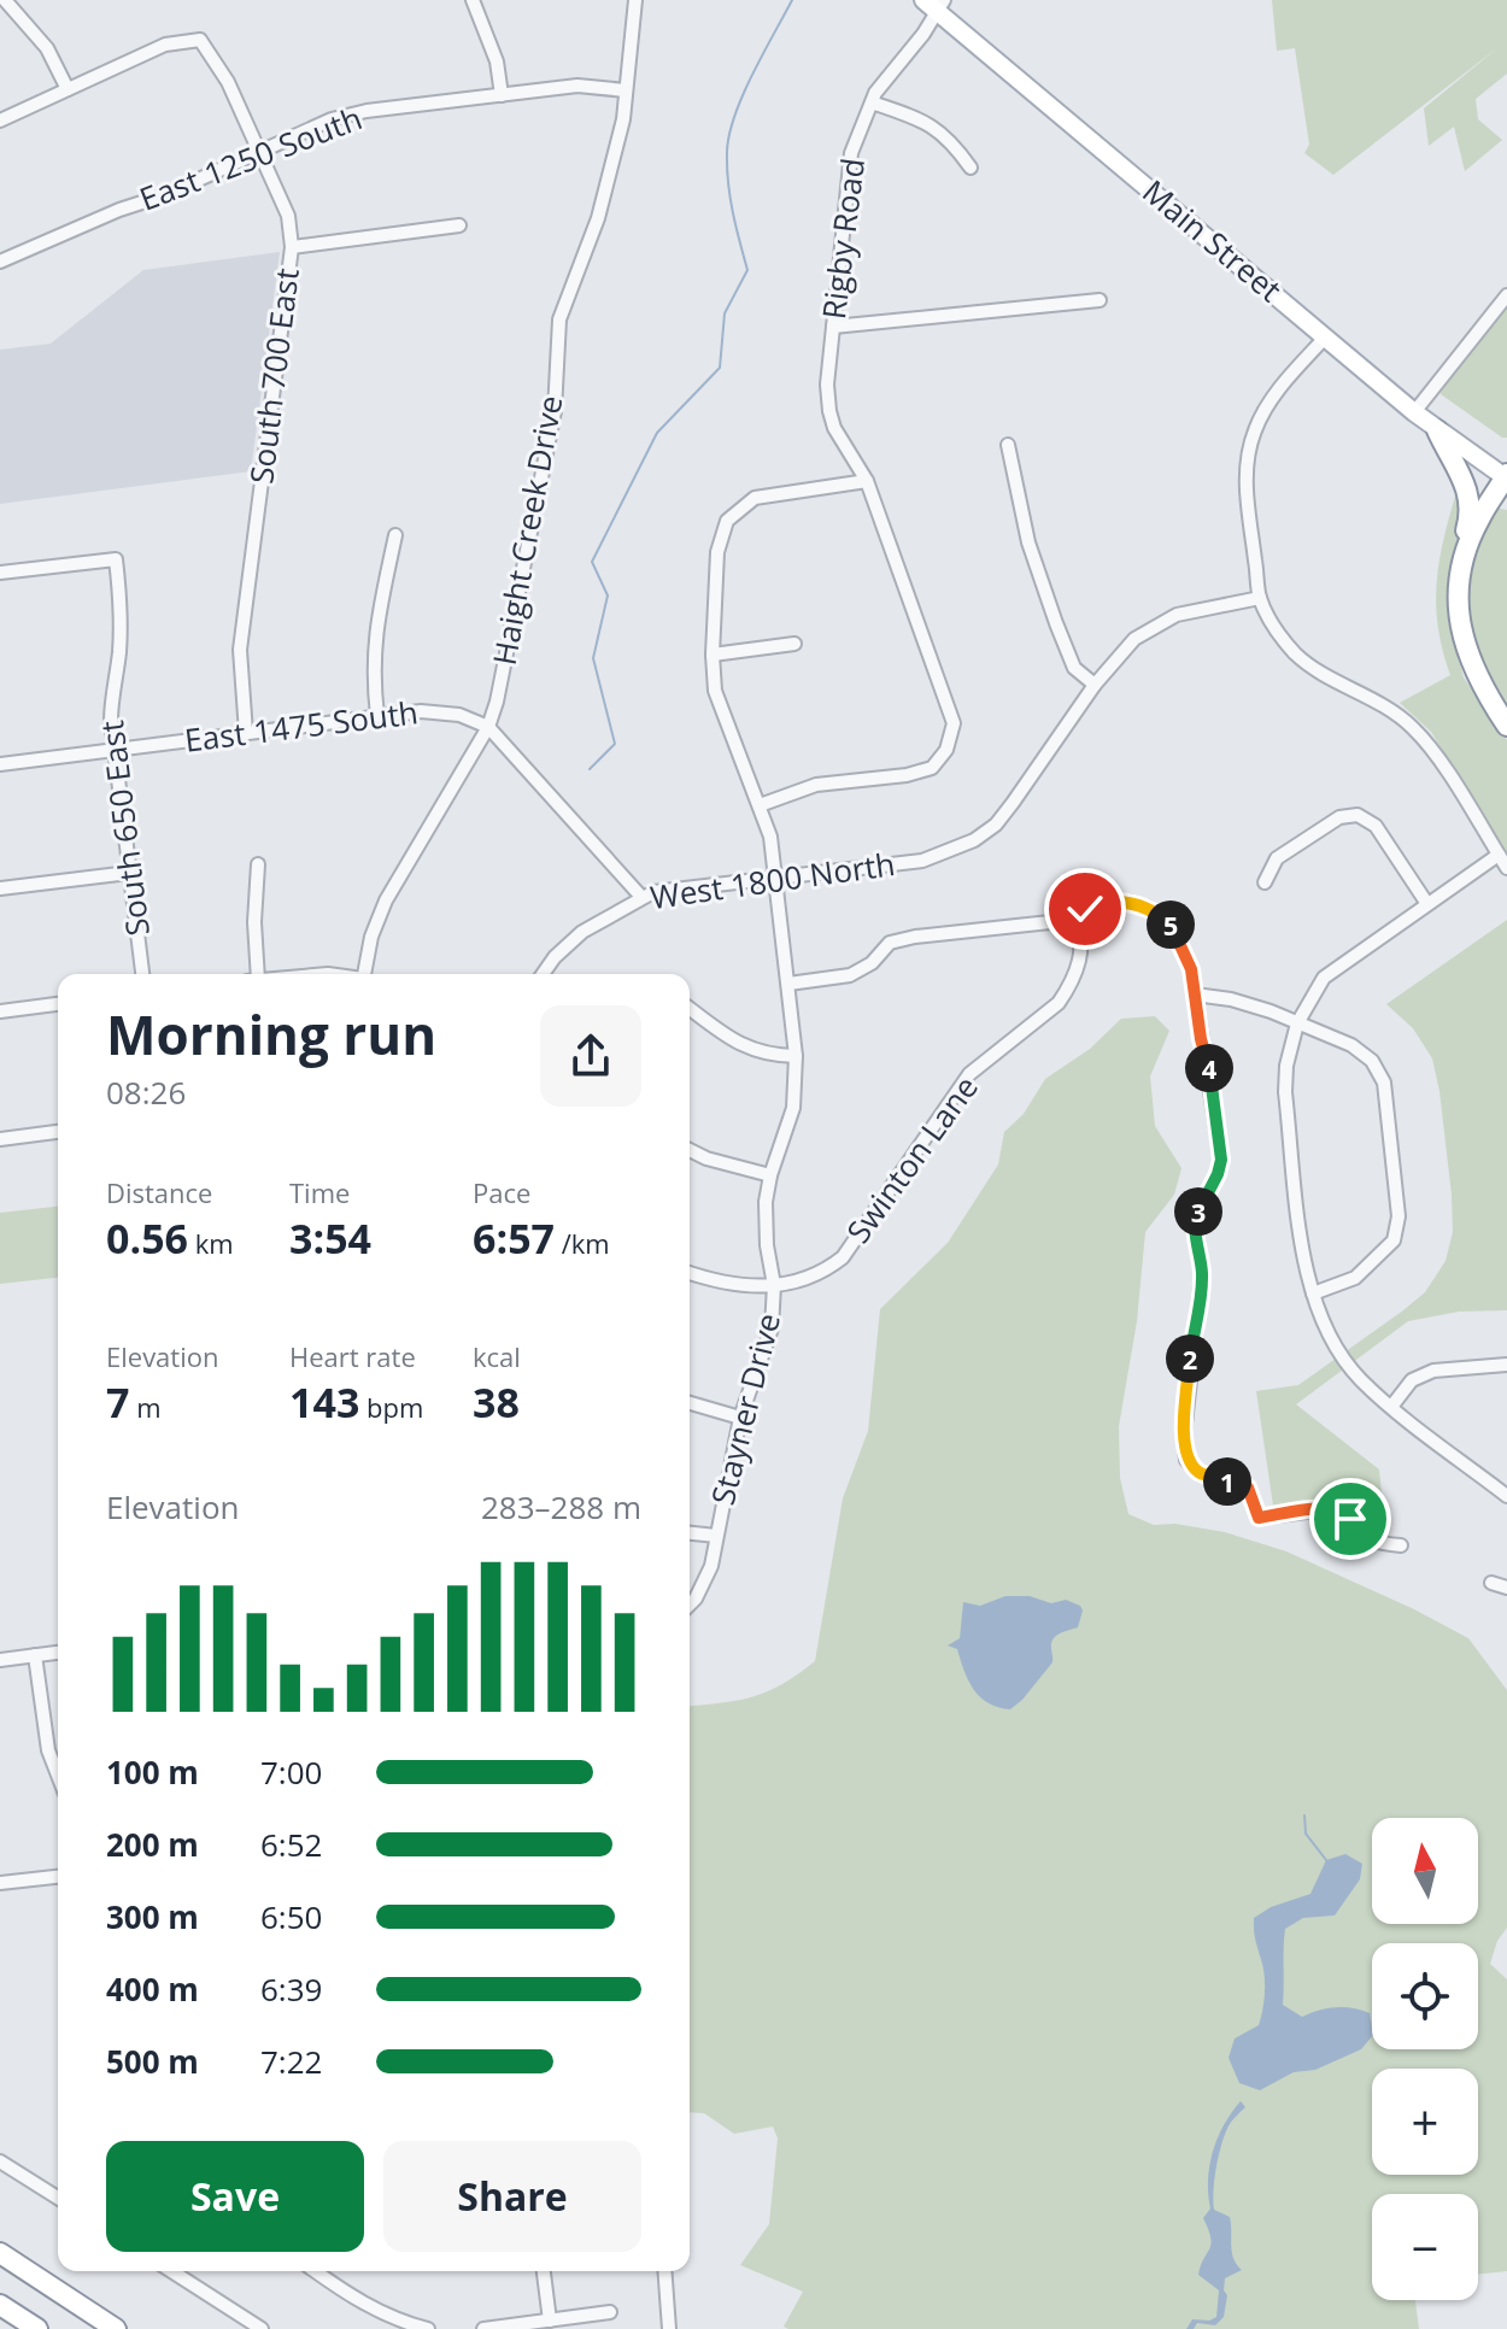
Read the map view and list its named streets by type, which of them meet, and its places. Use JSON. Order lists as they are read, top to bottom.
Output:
{
  "streets": {
    "main road": ["Main Street"],
    "street": [
      "East 1250 South",
      "Rigby Road",
      "South 700 East",
      "Haight Creek Drive",
      "East 1475 South",
      "South 650 East",
      "West 1800 North",
      "Swinton Lane",
      "Stayner Drive"
    ]
  },
  "crossings": [
    ["East 1250 South", "South 700 East"],
    ["East 1250 South", "Haight Creek Drive"],
    ["Rigby Road", "Main Street"],
    ["Rigby Road", "Stayner Drive"],
    ["South 700 East", "East 1475 South"],
    ["Haight Creek Drive", "East 1475 South"],
    ["East 1475 South", "South 650 East"],
    ["West 1800 North", "Stayner Drive"],
    ["Swinton Lane", "Stayner Drive"]
  ],
  "north": "top",
  "page": {
    "pins": [
      "5",
      "4",
      "3",
      "2",
      "1"
    ],
    "heading": ["Morning run", "08:26"],
    "stats": [
      ["Distance", "0.56 km"],
      ["Time", "3:54"],
      ["Pace", "6:57 /km"],
      ["Elevation", "7 m"],
      ["Heart rate", "143 bpm"],
      ["kcal", "38"]
    ],
    "chart": ["Elevation", "283–288 m"],
    "list": [
      {
        "name": "100 m",
        "note": "7:00"
      },
      {
        "name": "200 m",
        "note": "6:52"
      },
      {
        "name": "300 m",
        "note": "6:50"
      },
      {
        "name": "400 m",
        "note": "6:39"
      },
      {
        "name": "500 m",
        "note": "7:22"
      }
    ],
    "map_buttons": ["+", "−"],
    "buttons": ["Save", "Share"]
  }
}
